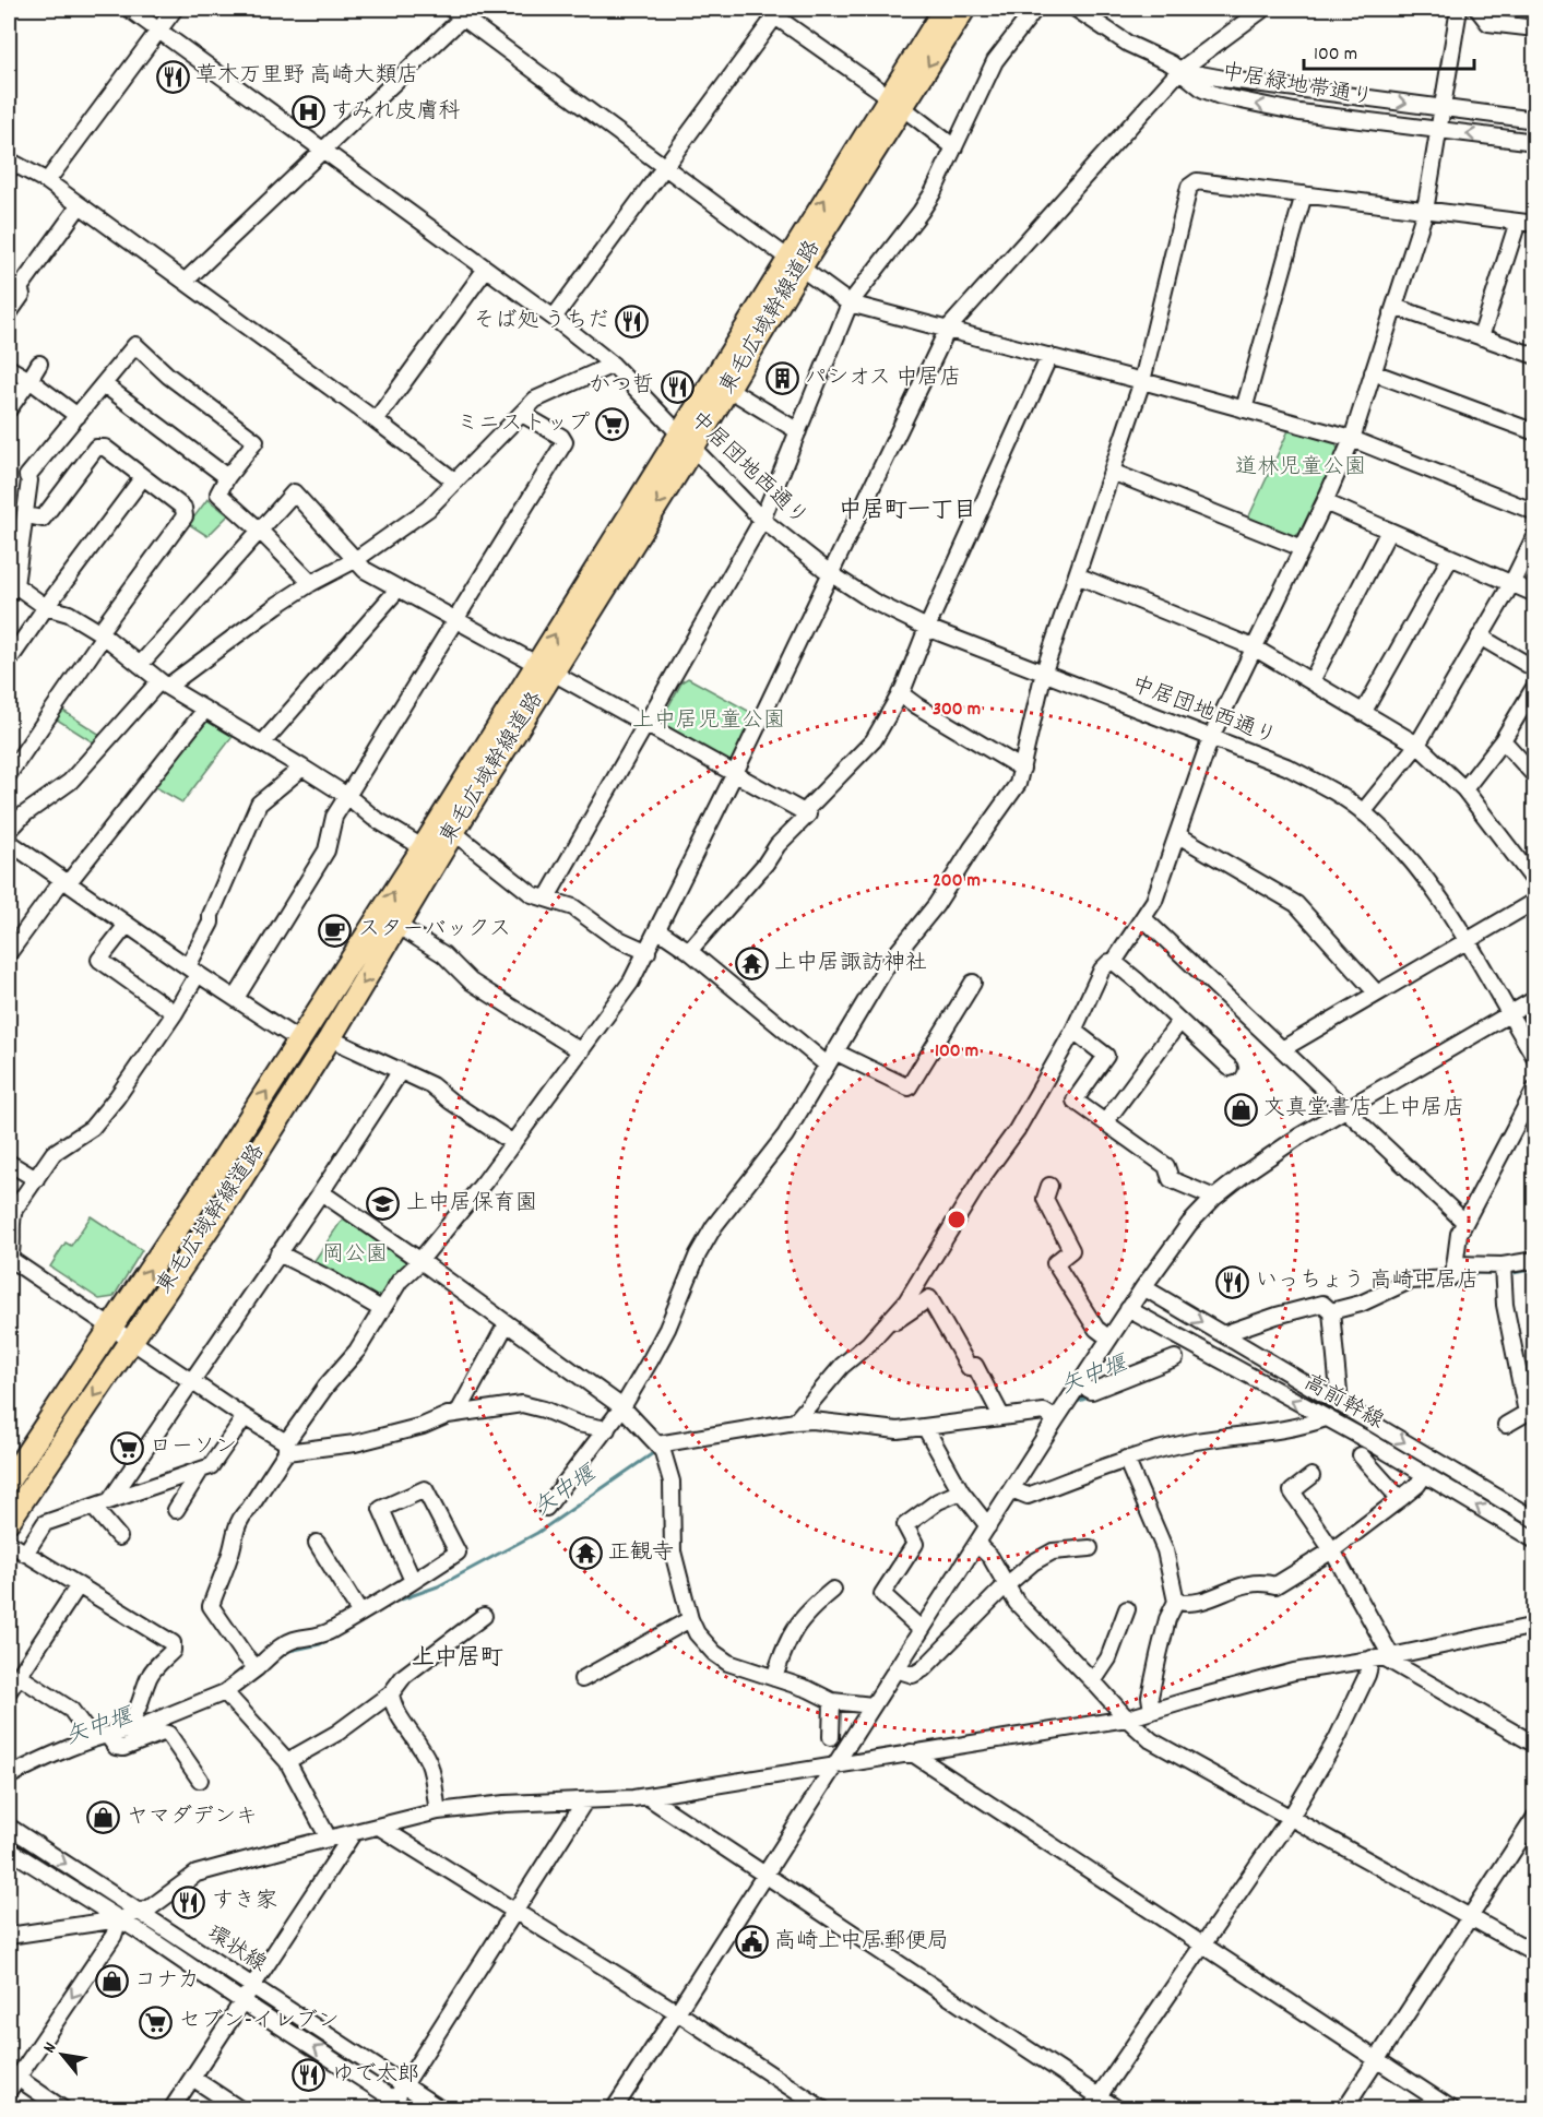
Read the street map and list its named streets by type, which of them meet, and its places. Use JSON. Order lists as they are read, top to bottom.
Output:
{
  "streets": {
    "highway": ["東毛広域幹線道路"],
    "street": [
      "中居緑地帯通り",
      "中居団地西通り",
      "高前幹線",
      "環状線"
    ]
  },
  "crossings": [
    ["東毛広域幹線道路", "中居団地西通り"]
  ],
  "districts": ["中居町一丁目", "上中居町"],
  "water": ["矢中堰"],
  "parks": ["道林児童公園", "上中居児童公園", "岡公園"],
  "places": {
    "restaurant": [
      "草木万里野 高崎大類店",
      "そば処 うちだ",
      "かつ哲",
      "いっちょう 高崎中居店",
      "すき家",
      "ゆで太郎"
    ],
    "hospital": ["すみれ皮膚科"],
    "building": ["パシオス 中居店"],
    "supermarket": ["ミニストップ", "ローソン", "セブン-イレブン"],
    "cafe": ["スターバックス"],
    "temple": ["上中居諏訪神社", "正観寺"],
    "shop": ["文真堂書店 上中居店", "ヤマダデンキ", "コナカ"],
    "school or university": ["上中居保育園"],
    "public building": ["高崎上中居郵便局"]
  },
  "scale_bar": "100 m",
  "north": "top left",
  "rings": ["300 m", "200 m", "100 m"]
}
